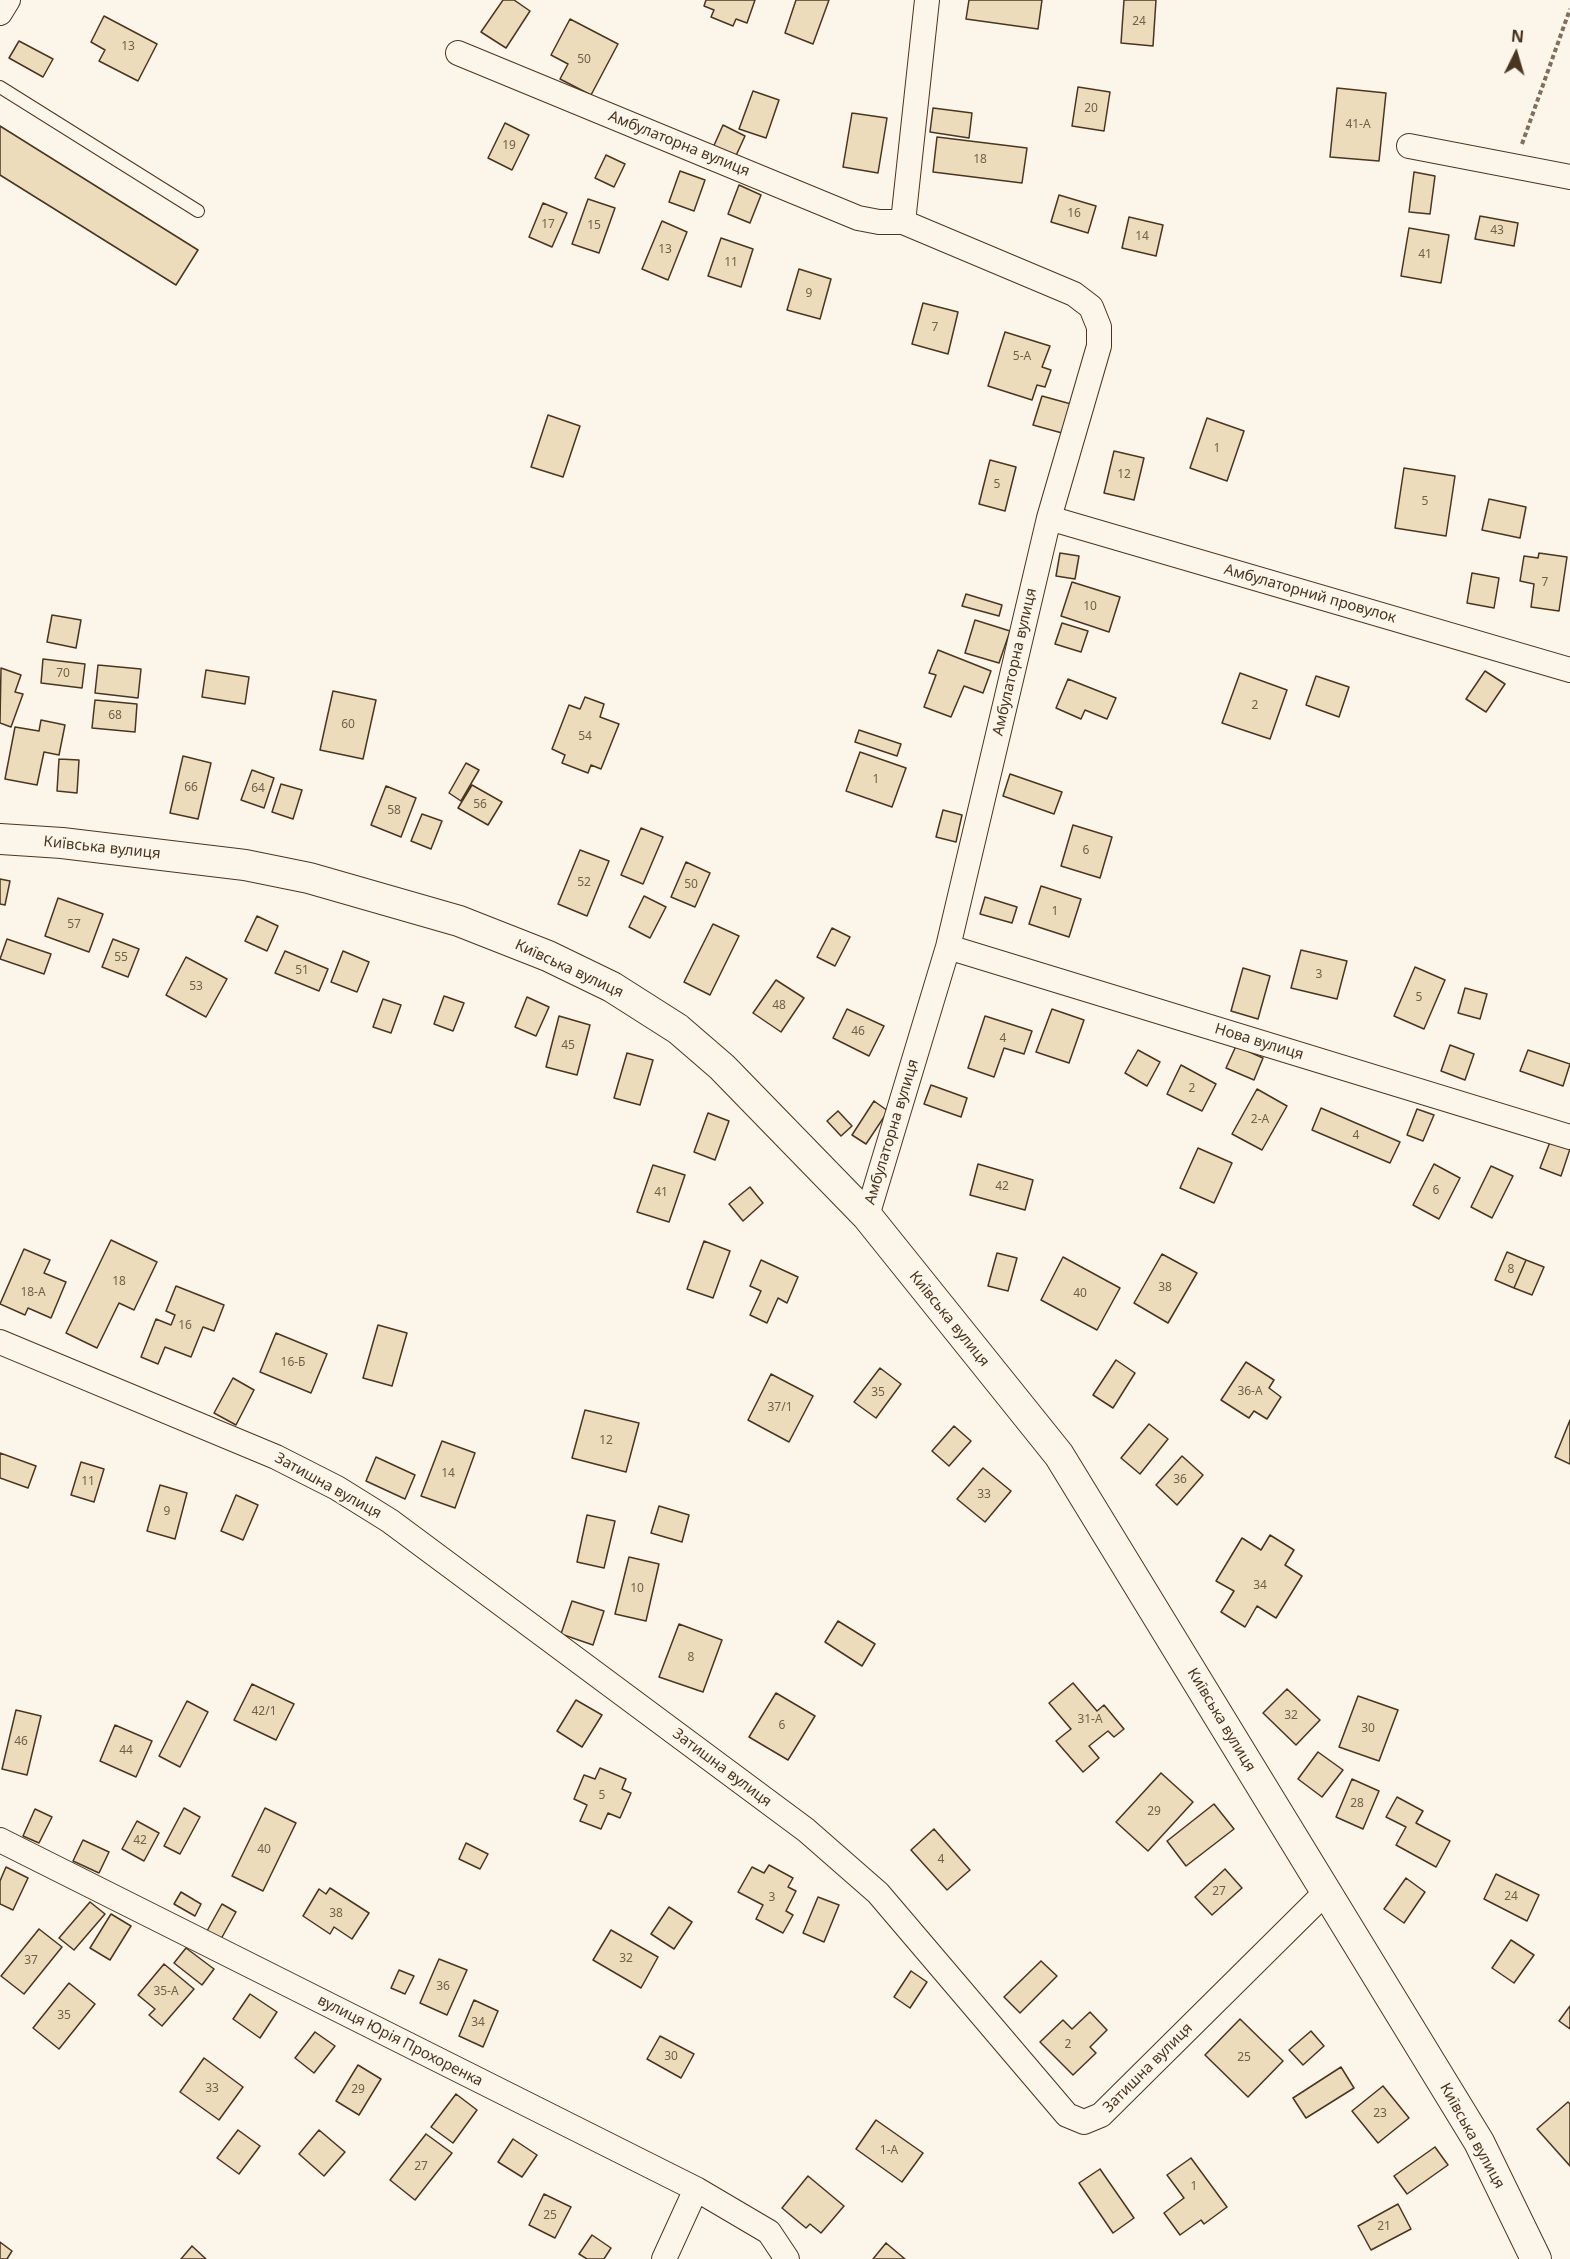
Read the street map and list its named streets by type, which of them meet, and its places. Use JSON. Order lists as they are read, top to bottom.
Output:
{
  "streets": {
    "street": [
      "Амбулаторна вулиця",
      "Амбулаторний провулок",
      "Київська вулиця",
      "Нова вулиця",
      "Затишна вулиця",
      "вулиця Юрія Прохоренка"
    ]
  },
  "crossings": [
    ["Амбулаторна вулиця", "Амбулаторний провулок"],
    ["Амбулаторна вулиця", "Київська вулиця"],
    ["Амбулаторна вулиця", "Нова вулиця"],
    ["Київська вулиця", "Затишна вулиця"]
  ],
  "house_numbers": [
    "24",
    "13",
    "50",
    "20",
    "41-А",
    "19",
    "18",
    "16",
    "17",
    "15",
    "43",
    "14",
    "13",
    "41",
    "11",
    "9",
    "7",
    "5-А",
    "1",
    "12",
    "5",
    "5",
    "7",
    "10",
    "70",
    "2",
    "68",
    "60",
    "54",
    "1",
    "66",
    "64",
    "56",
    "58",
    "6",
    "52",
    "50",
    "1",
    "57",
    "55",
    "51",
    "3",
    "53",
    "5",
    "48",
    "46",
    "4",
    "45",
    "2",
    "2-А",
    "4",
    "42",
    "6",
    "41",
    "8",
    "18",
    "38",
    "18-А",
    "40",
    "16",
    "16-Б",
    "36-А",
    "35",
    "37/1",
    "12",
    "14",
    "36",
    "11",
    "33",
    "9",
    "34",
    "10",
    "8",
    "42/1",
    "32",
    "31-А",
    "6",
    "30",
    "46",
    "44",
    "5",
    "28",
    "29",
    "42",
    "40",
    "4",
    "27",
    "24",
    "3",
    "38",
    "32",
    "37",
    "36",
    "35-А",
    "35",
    "34",
    "2",
    "30",
    "25",
    "33",
    "29",
    "23",
    "1-А",
    "27",
    "1",
    "25",
    "21"
  ],
  "north": "top"
}
